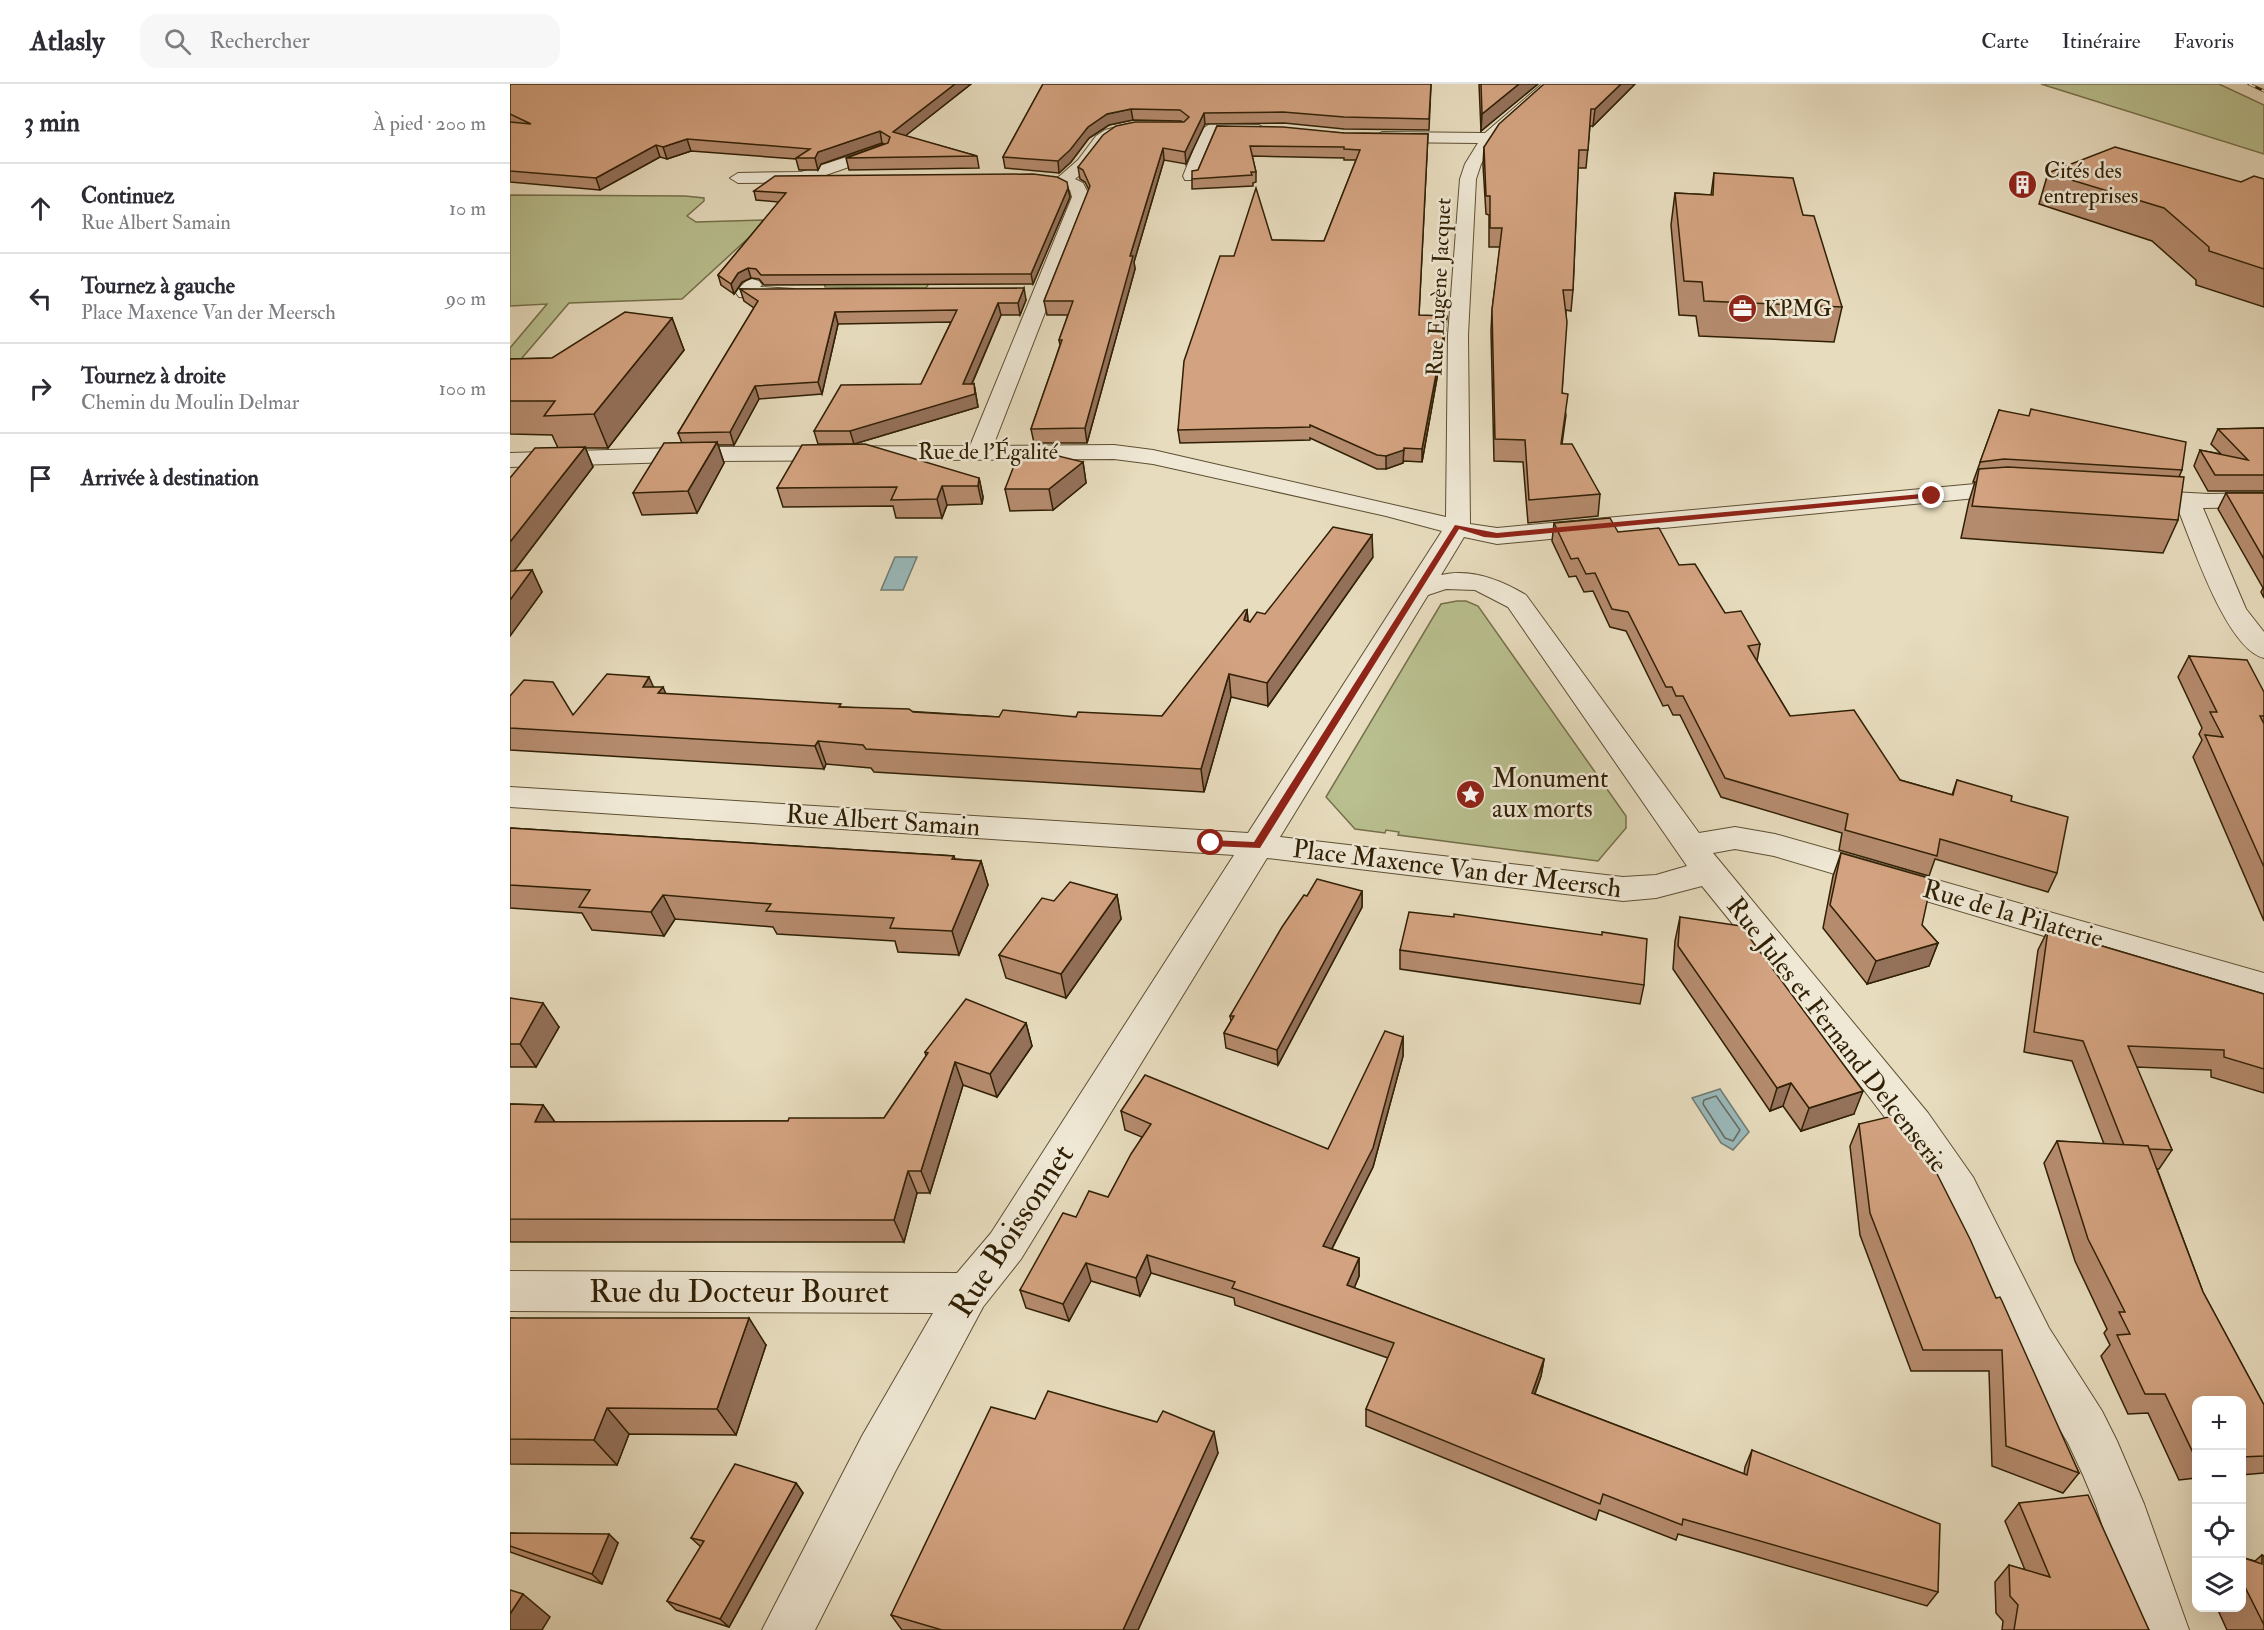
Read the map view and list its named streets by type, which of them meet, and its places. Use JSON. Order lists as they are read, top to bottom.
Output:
{
  "streets": {
    "street": [
      "Rue Eugène Jacquet",
      "Rue de l'Égalité",
      "Rue Albert Samain",
      "Place Maxence Van der Meersch",
      "Rue de la Pilaterie",
      "Rue Jules et Fernand Delcenserie",
      "Rue Boissonnet",
      "Rue du Docteur Bouret"
    ]
  },
  "crossings": [
    ["Rue Eugène Jacquet", "Rue de l'Égalité"],
    ["Rue Eugène Jacquet", "Place Maxence Van der Meersch"],
    ["Rue Eugène Jacquet", "Rue Jules et Fernand Delcenserie"],
    ["Rue de l'Égalité", "Place Maxence Van der Meersch"],
    ["Rue de l'Égalité", "Rue Jules et Fernand Delcenserie"],
    ["Rue Albert Samain", "Place Maxence Van der Meersch"],
    ["Rue Albert Samain", "Rue Boissonnet"],
    ["Place Maxence Van der Meersch", "Rue de la Pilaterie"],
    ["Place Maxence Van der Meersch", "Rue Jules et Fernand Delcenserie"],
    ["Place Maxence Van der Meersch", "Rue Boissonnet"],
    ["Rue de la Pilaterie", "Rue Jules et Fernand Delcenserie"],
    ["Rue Boissonnet", "Rue du Docteur Bouret"]
  ],
  "places": {
    "building": ["Cités des entreprises"],
    "office": ["KPMG"],
    "place": ["Monument aux morts"]
  },
  "page": {
    "header": "Atlasly",
    "search": "Rechercher",
    "nav": ["Carte", "Itinéraire", "Favoris"],
    "heading": ["3 min", "À pied · 200 m"],
    "list": [
      ["Continuez", "Rue Albert Samain", "10 m"],
      ["Tournez à gauche", "Place Maxence Van der Meersch", "90 m"],
      ["Tournez à droite", "Chemin du Moulin Delmar", "100 m"],
      "Arrivée à destination"
    ],
    "map_buttons": ["+", "−"]
  }
}
